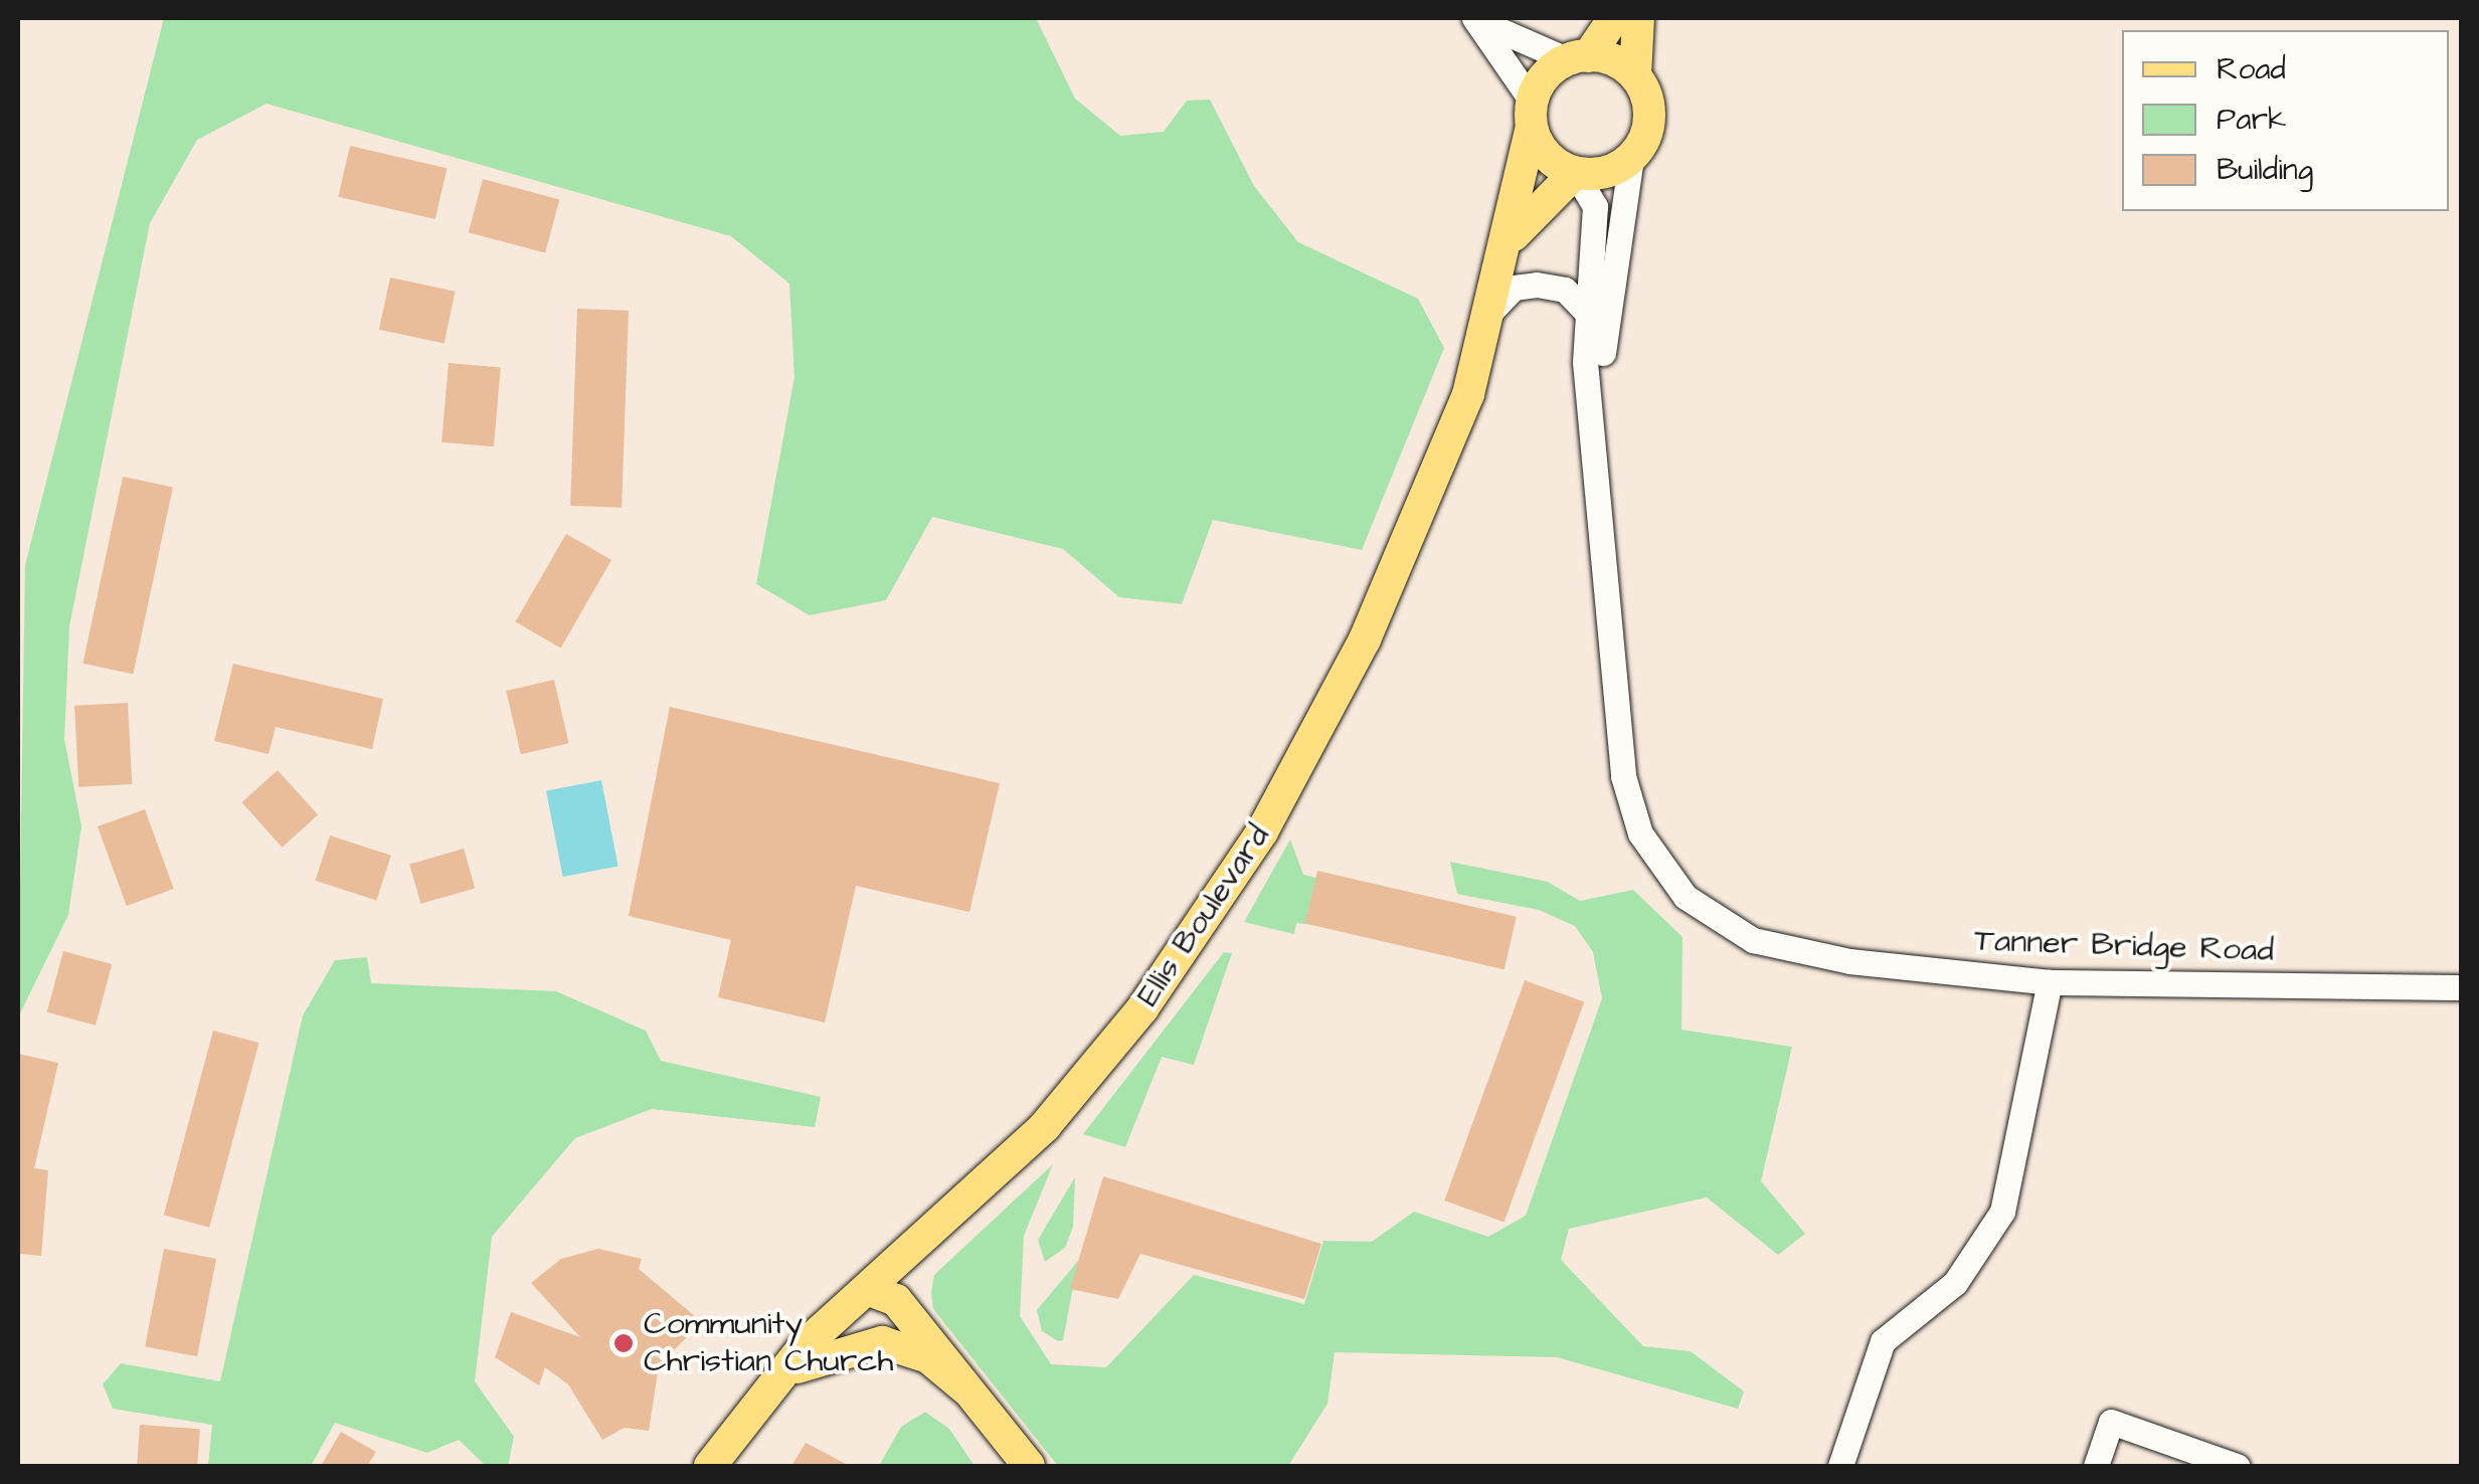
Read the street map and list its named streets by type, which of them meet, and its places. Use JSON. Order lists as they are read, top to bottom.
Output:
{
  "streets": {
    "main road": ["Ellis Boulevard"],
    "street": ["Tanner Bridge Road"]
  },
  "crossings": [
    ["Ellis Boulevard", "Tanner Bridge Road"]
  ],
  "places": ["Community Christian Church"],
  "legend": ["Road", "Park", "Building"]
}
